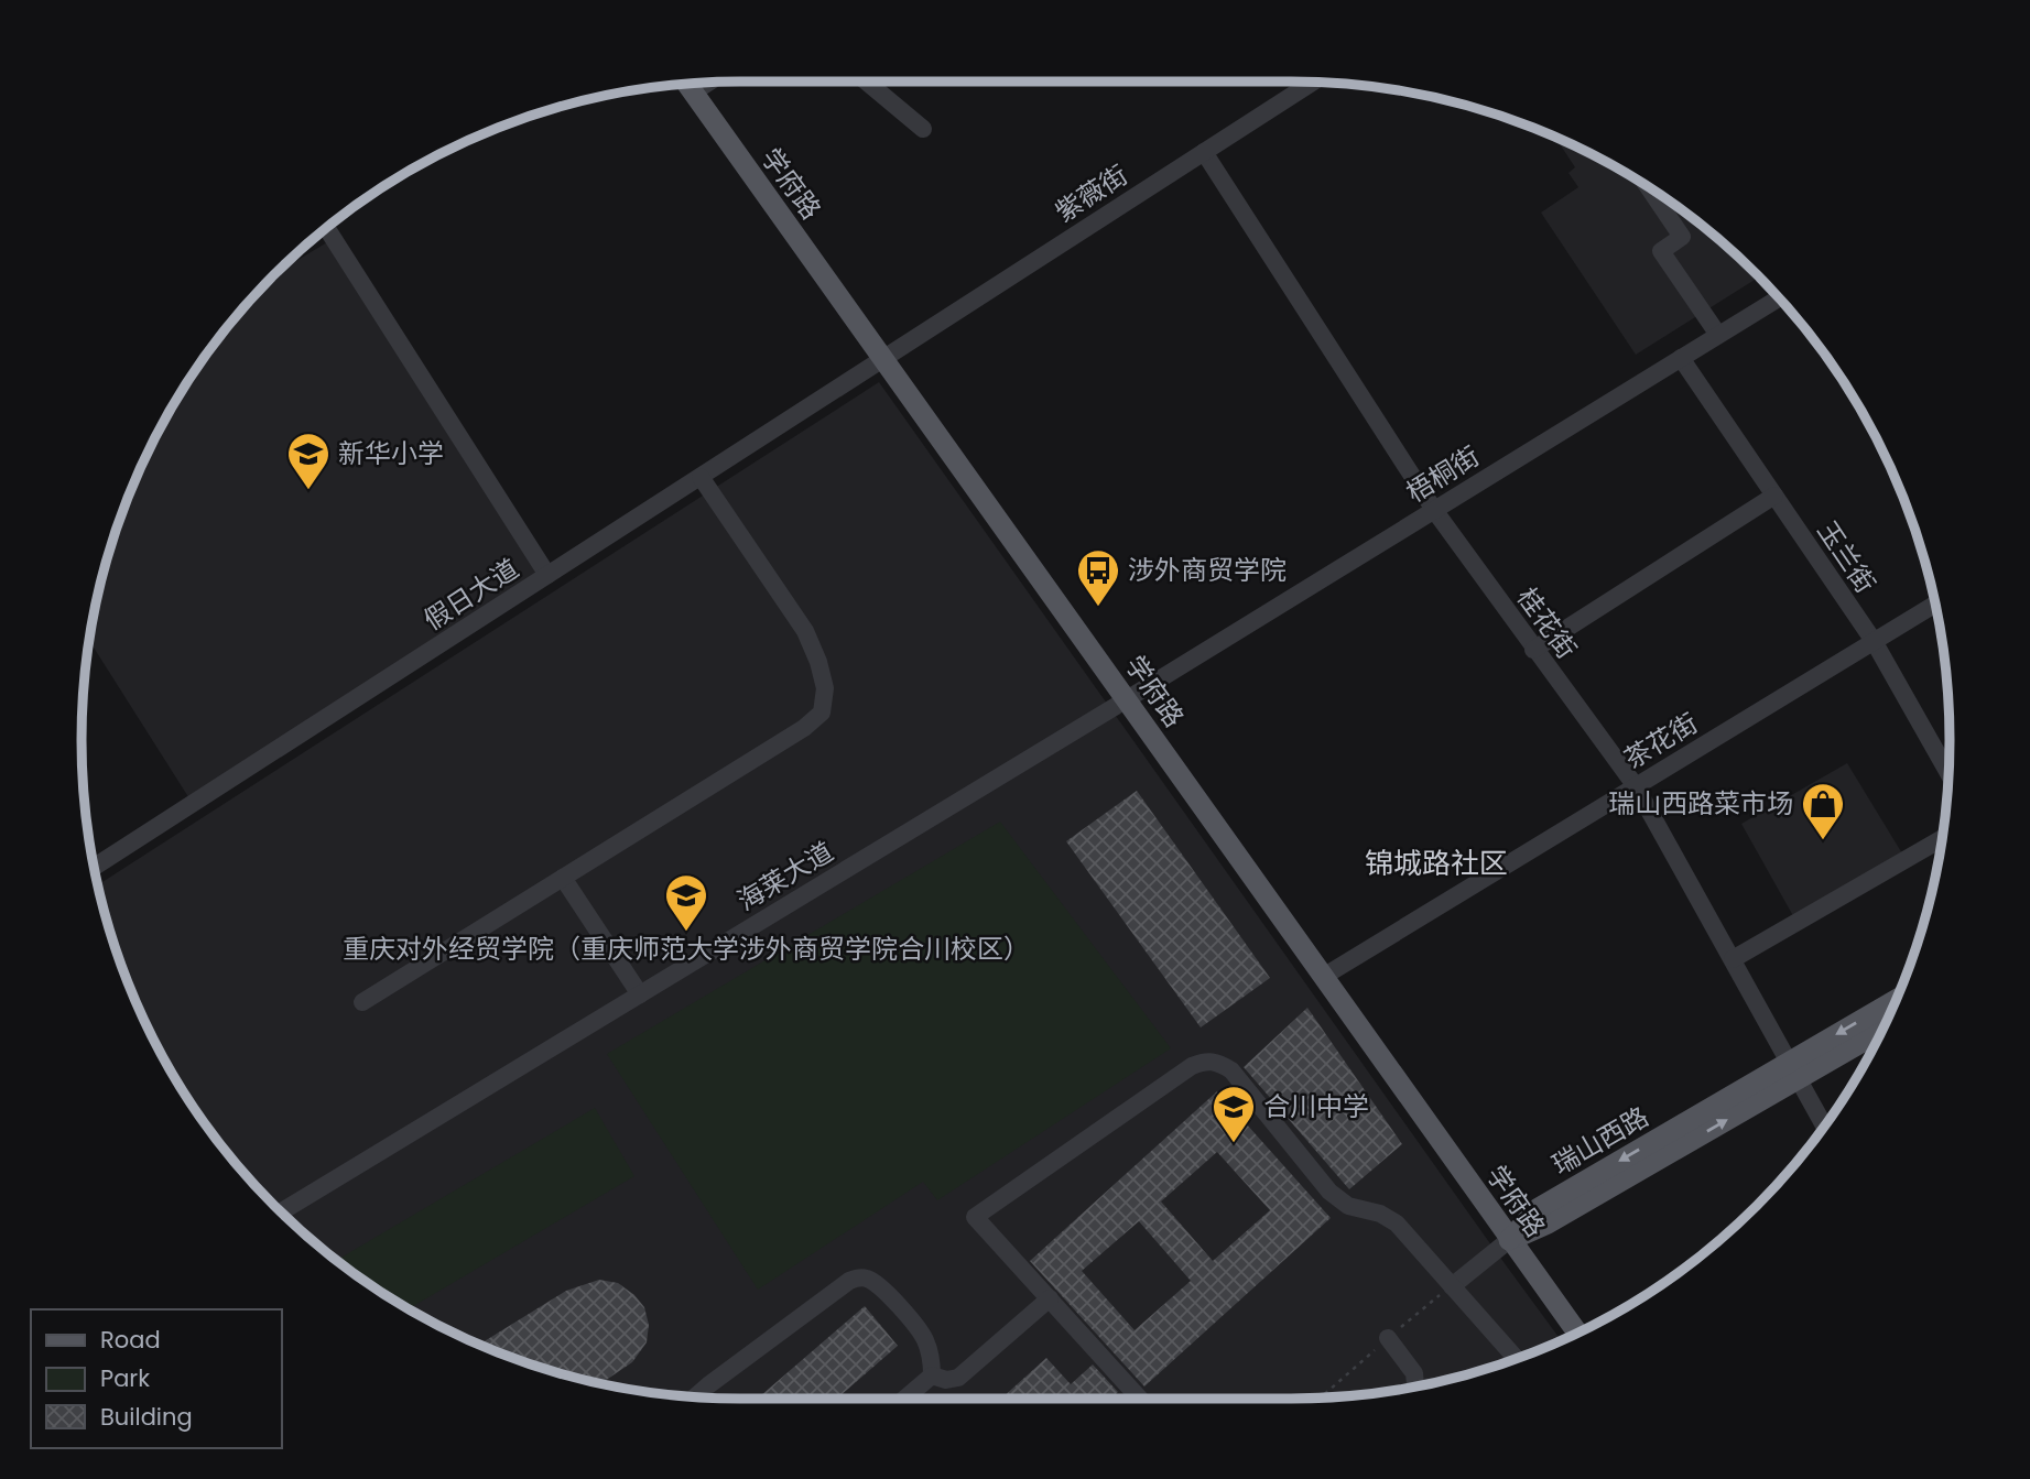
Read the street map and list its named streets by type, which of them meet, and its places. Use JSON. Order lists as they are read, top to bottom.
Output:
{
  "streets": {
    "main road": ["学府路", "瑞山西路"],
    "street": [
      "紫薇街",
      "梧桐街",
      "玉兰街",
      "假日大道",
      "桂花街",
      "茶花街",
      "海莱大道"
    ]
  },
  "crossings": [
    ["学府路", "紫薇街"],
    ["学府路", "梧桐街"],
    ["学府路", "假日大道"],
    ["学府路", "茶花街"],
    ["学府路", "海莱大道"],
    ["学府路", "瑞山西路"],
    ["紫薇街", "假日大道"],
    ["紫薇街", "桂花街"],
    ["梧桐街", "玉兰街"],
    ["梧桐街", "桂花街"],
    ["梧桐街", "海莱大道"],
    ["玉兰街", "茶花街"],
    ["桂花街", "茶花街"],
    ["桂花街", "瑞山西路"]
  ],
  "districts": ["锦城路社区"],
  "places": {
    "school or university": ["新华小学", "重庆对外经贸学院（重庆师范大学涉外商贸学院合川校区）", "合川中学"],
    "bus stop": ["涉外商贸学院"],
    "shop": ["瑞山西路菜市场"]
  },
  "legend": ["Road", "Park", "Building"]
}
